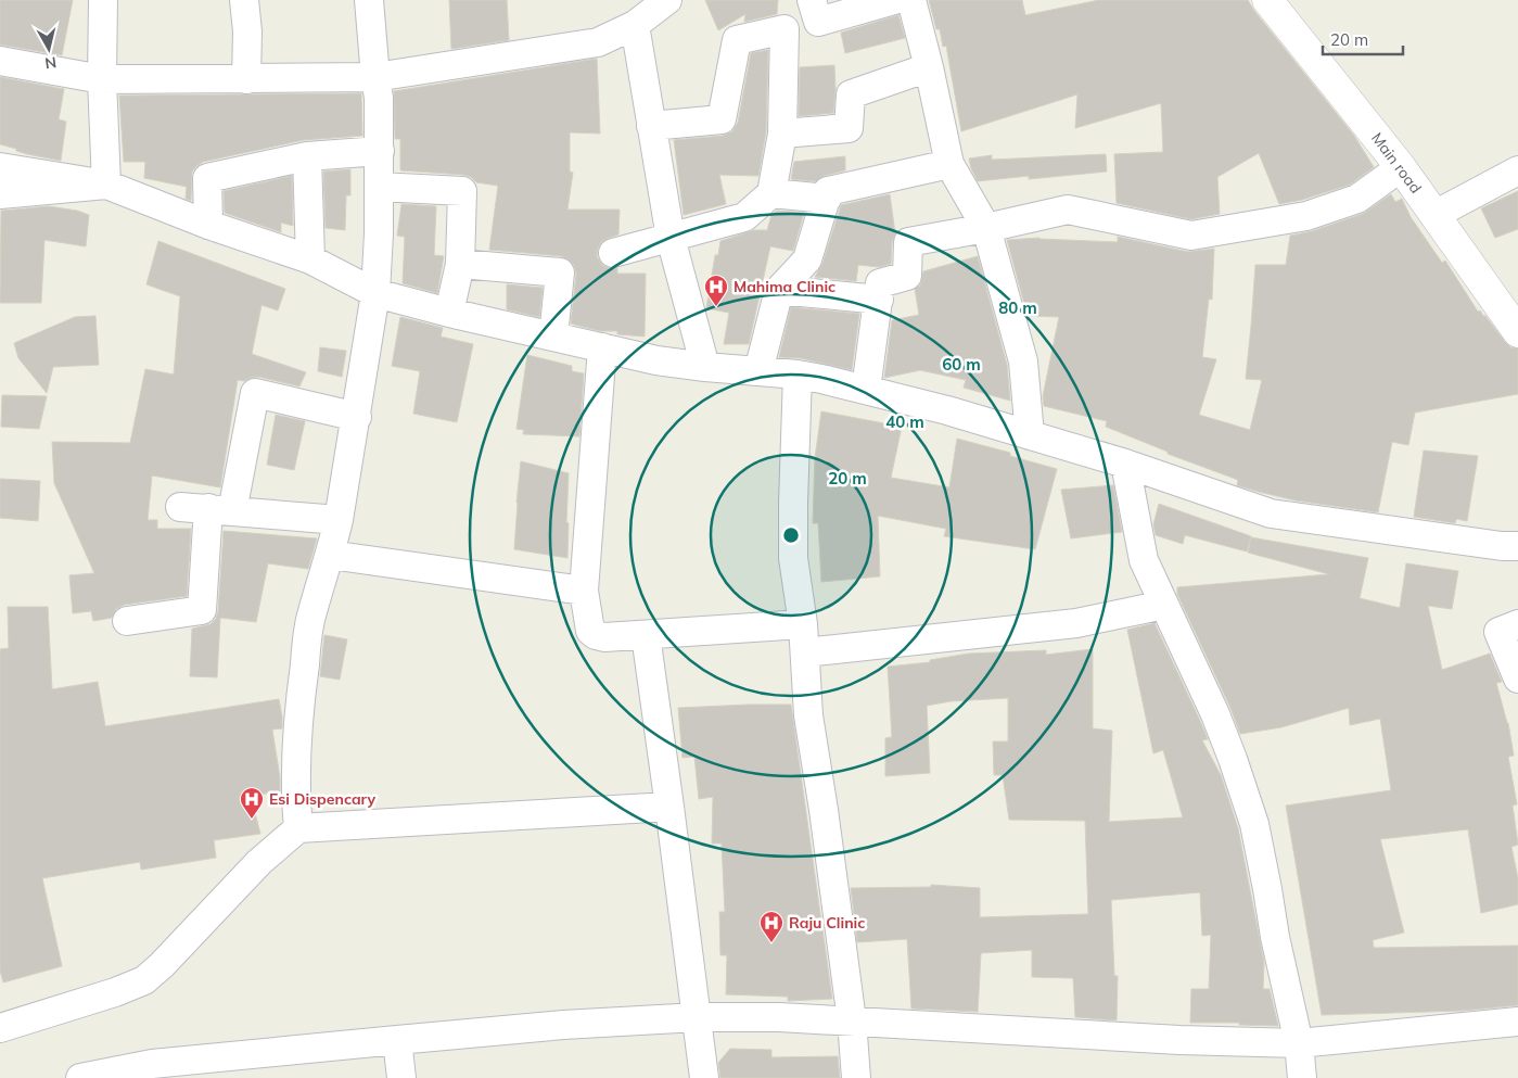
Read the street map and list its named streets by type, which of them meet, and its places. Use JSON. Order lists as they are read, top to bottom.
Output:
{
  "streets": {
    "street": ["Main road"]
  },
  "places": {
    "hospital": ["Mahima Clinic", "Esi Dispencary", "Raju Clinic"]
  },
  "scale_bar": "20 m",
  "north": "bottom",
  "rings": [
    "80 m",
    "60 m",
    "40 m",
    "20 m"
  ]
}
